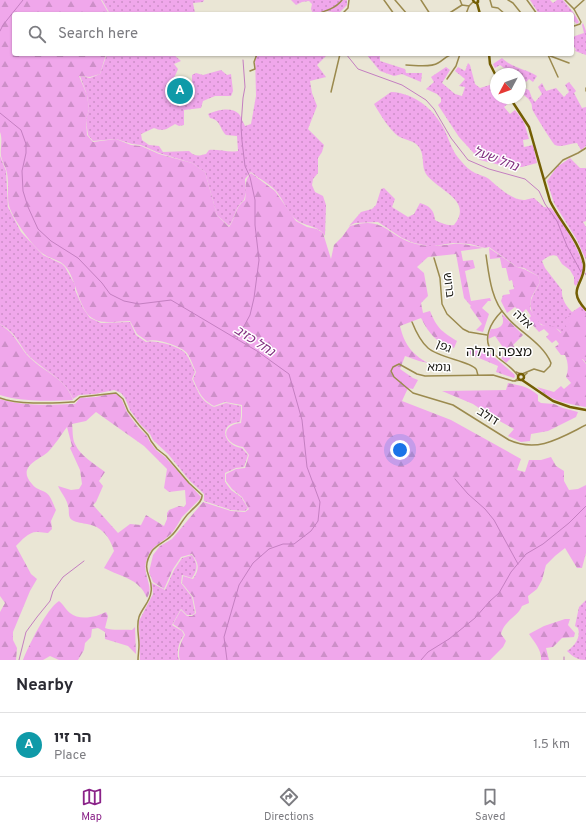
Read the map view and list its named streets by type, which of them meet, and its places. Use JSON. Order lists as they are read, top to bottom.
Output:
{
  "streets": {
    "street": [
      "ברוש",
      "אלה",
      "גפן",
      "גומא",
      "דולב"
    ]
  },
  "crossings": [
    ["אלה", "גומא"],
    ["גפן", "גומא"],
    ["גומא", "דולב"]
  ],
  "districts": ["מצפה הילה"],
  "water": ["נחל שעל", "נחל כזיב"],
  "north": "bottom left",
  "page": {
    "search": "Search here",
    "pins": "A",
    "heading": "Nearby",
    "list": [
      {
        "mark": "A",
        "name": "הר זיו",
        "note": "Place",
        "value": "1.5 km"
      }
    ],
    "nav": ["Map", "Directions", "Saved"]
  }
}
